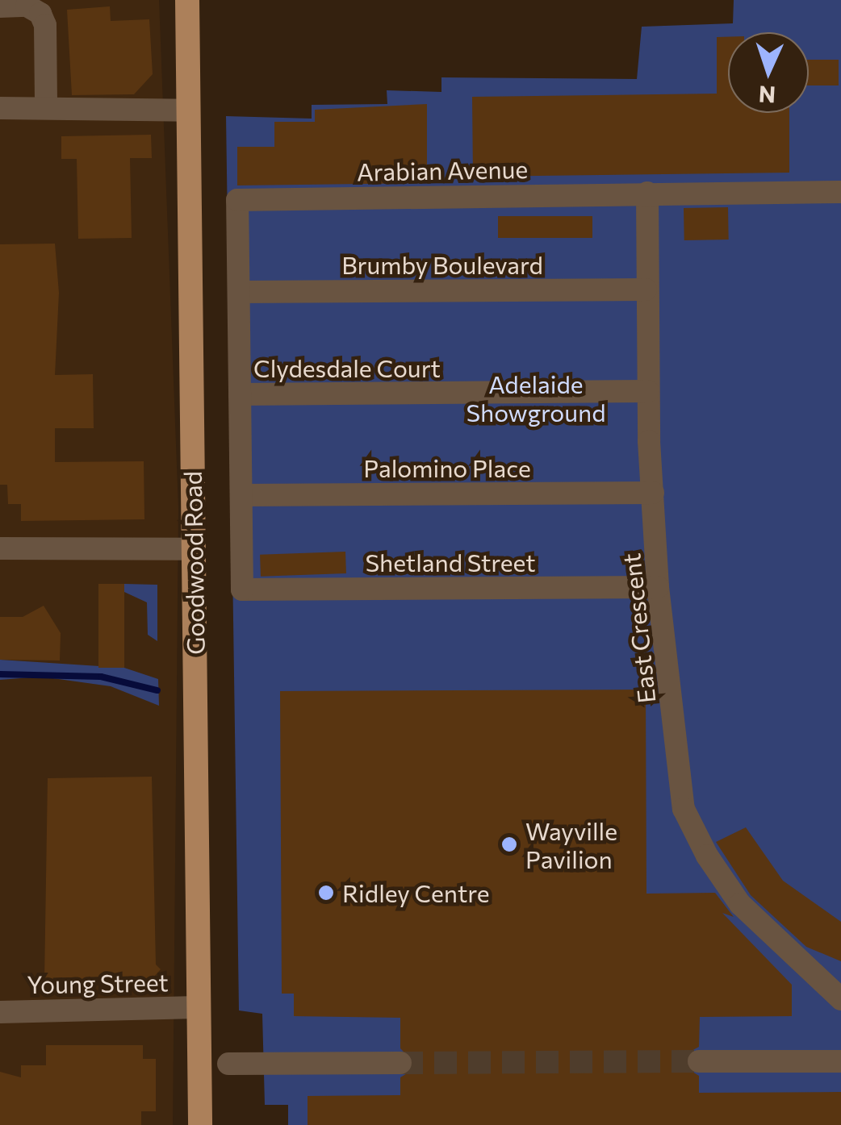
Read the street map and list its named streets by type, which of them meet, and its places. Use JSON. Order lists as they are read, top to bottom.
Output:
{
  "streets": {
    "main road": ["Goodwood Road"],
    "street": [
      "Arabian Avenue",
      "Brumby Boulevard",
      "Clydesdale Court",
      "Palomino Place",
      "Shetland Street",
      "East Crescent",
      "Young Street"
    ]
  },
  "crossings": [
    ["Arabian Avenue", "Brumby Boulevard"],
    ["Arabian Avenue", "East Crescent"],
    ["Brumby Boulevard", "East Crescent"],
    ["Clydesdale Court", "East Crescent"],
    ["Palomino Place", "Shetland Street"],
    ["Palomino Place", "East Crescent"],
    ["Shetland Street", "East Crescent"],
    ["Goodwood Road", "Young Street"]
  ],
  "parks": ["Adelaide Showground"],
  "places": ["Wayville Pavilion", "Ridley Centre"],
  "north": "bottom"
}
